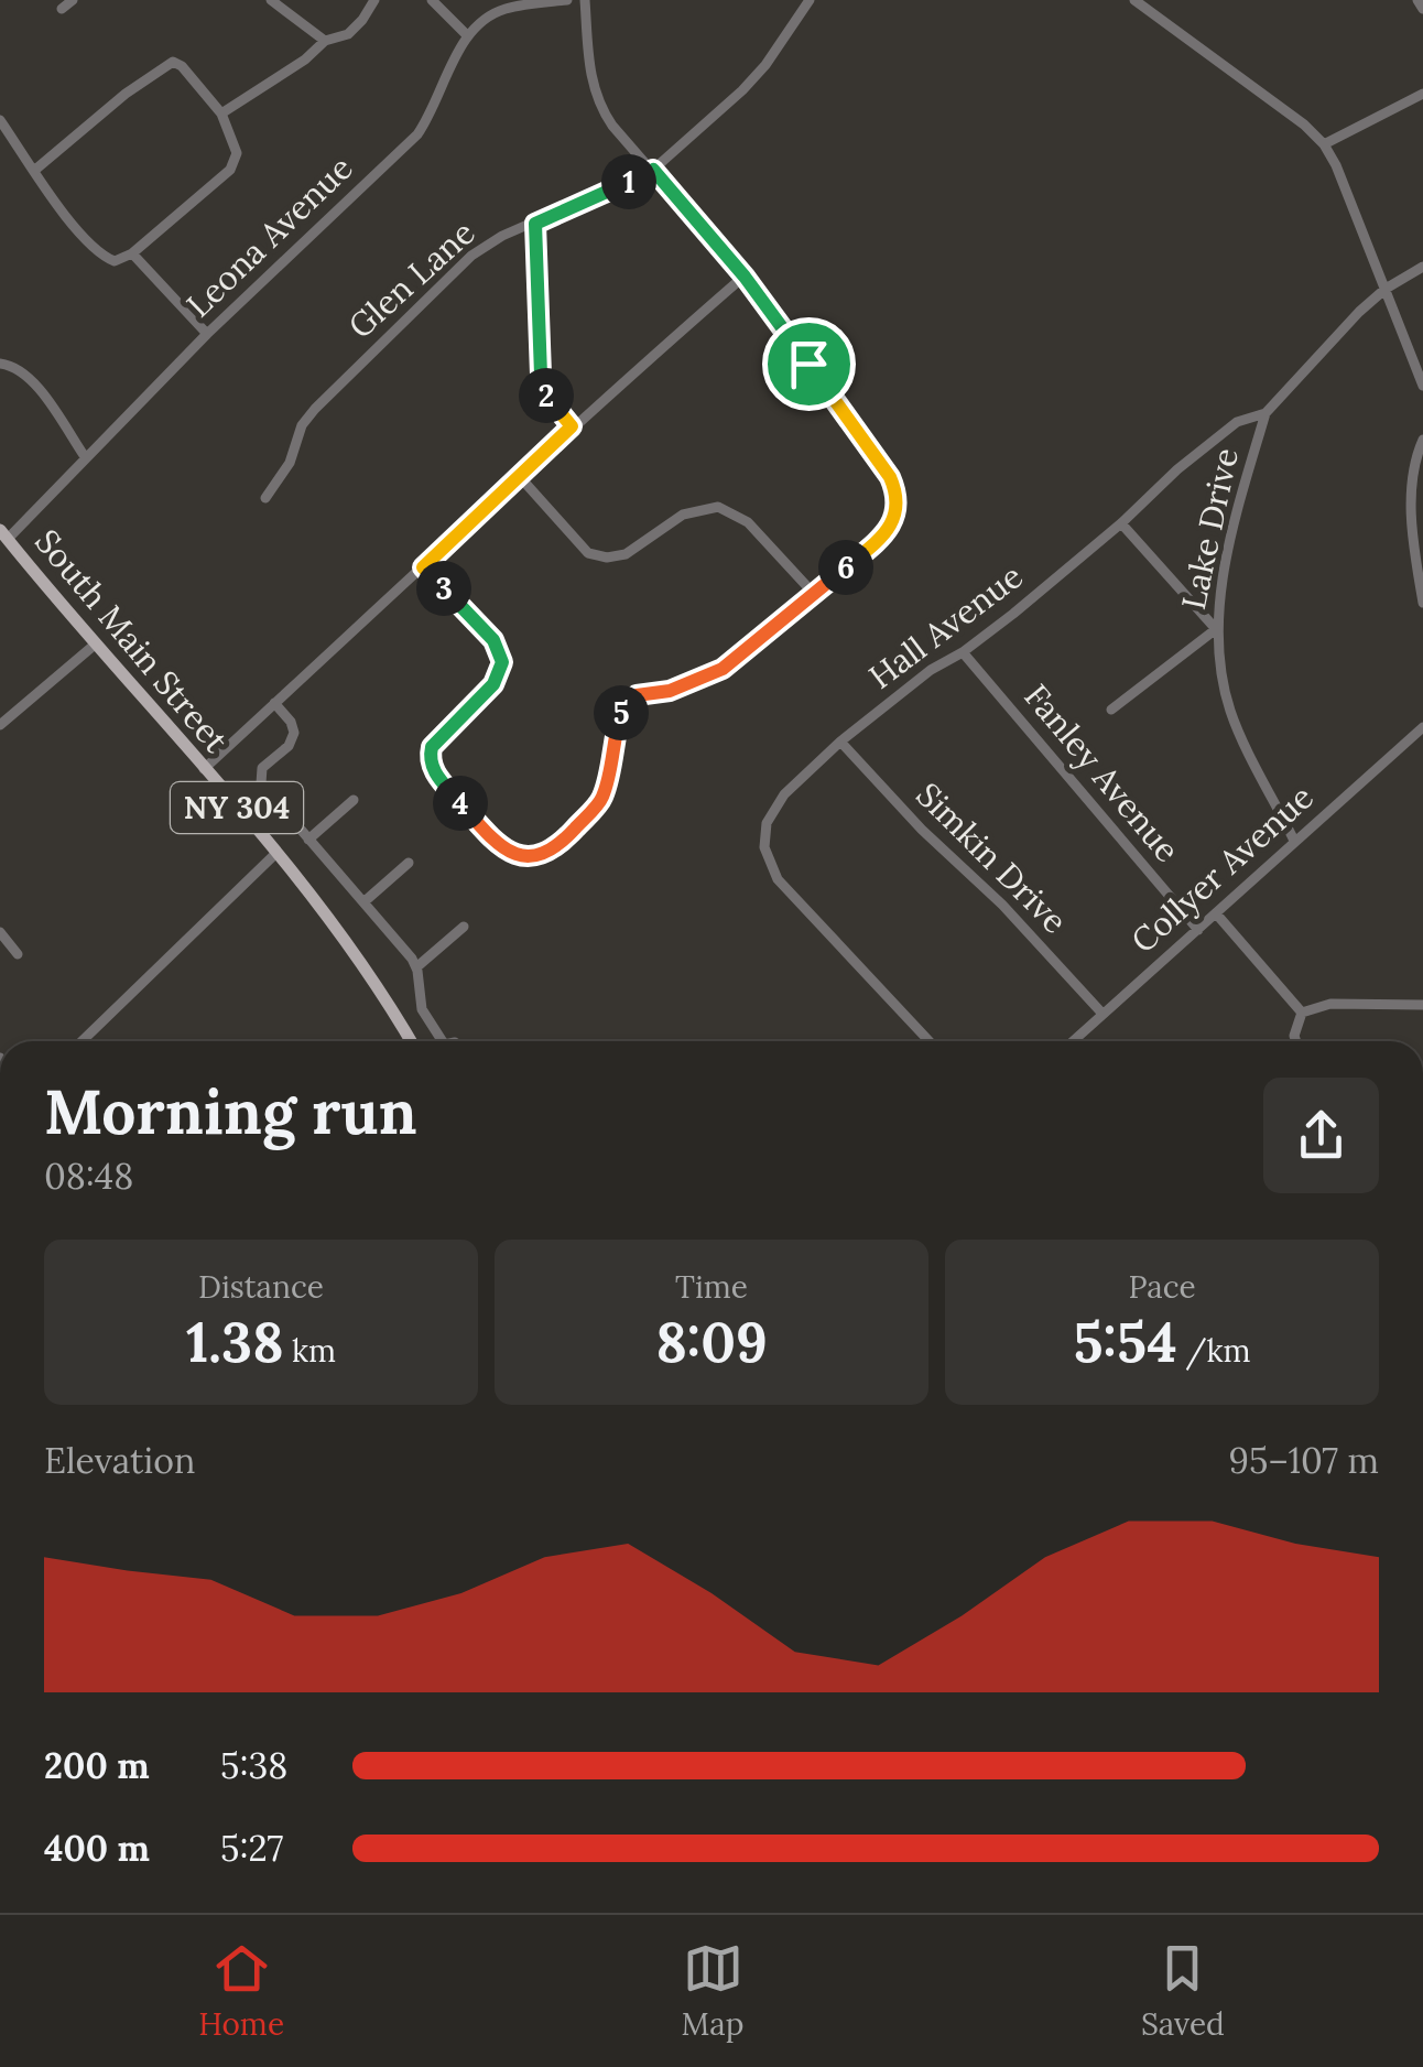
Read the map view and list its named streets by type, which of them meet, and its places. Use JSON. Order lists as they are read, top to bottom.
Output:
{
  "streets": {
    "main road": ["South Main Street", "NY 304"],
    "street": [
      "Leona Avenue",
      "Glen Lane",
      "Lake Drive",
      "Hall Avenue",
      "Fanley Avenue",
      "Simkin Drive",
      "Collyer Avenue"
    ]
  },
  "crossings": [
    ["Leona Avenue", "South Main Street"],
    ["Lake Drive", "Hall Avenue"],
    ["Lake Drive", "Collyer Avenue"],
    ["Hall Avenue", "Fanley Avenue"],
    ["Hall Avenue", "Simkin Drive"],
    ["Fanley Avenue", "Collyer Avenue"],
    ["Simkin Drive", "Collyer Avenue"]
  ],
  "page": {
    "pins": [
      "1",
      "2",
      "6",
      "3",
      "5",
      "4"
    ],
    "heading": ["Morning run", "08:48"],
    "stats": [
      ["Distance", "1.38 km"],
      ["Time", "8:09"],
      ["Pace", "5:54 /km"]
    ],
    "chart": ["Elevation", "95–107 m"],
    "list": [
      {
        "name": "200 m",
        "note": "5:38"
      },
      {
        "name": "400 m",
        "note": "5:27"
      }
    ],
    "tabs": ["Home", "Map", "Saved"]
  }
}
